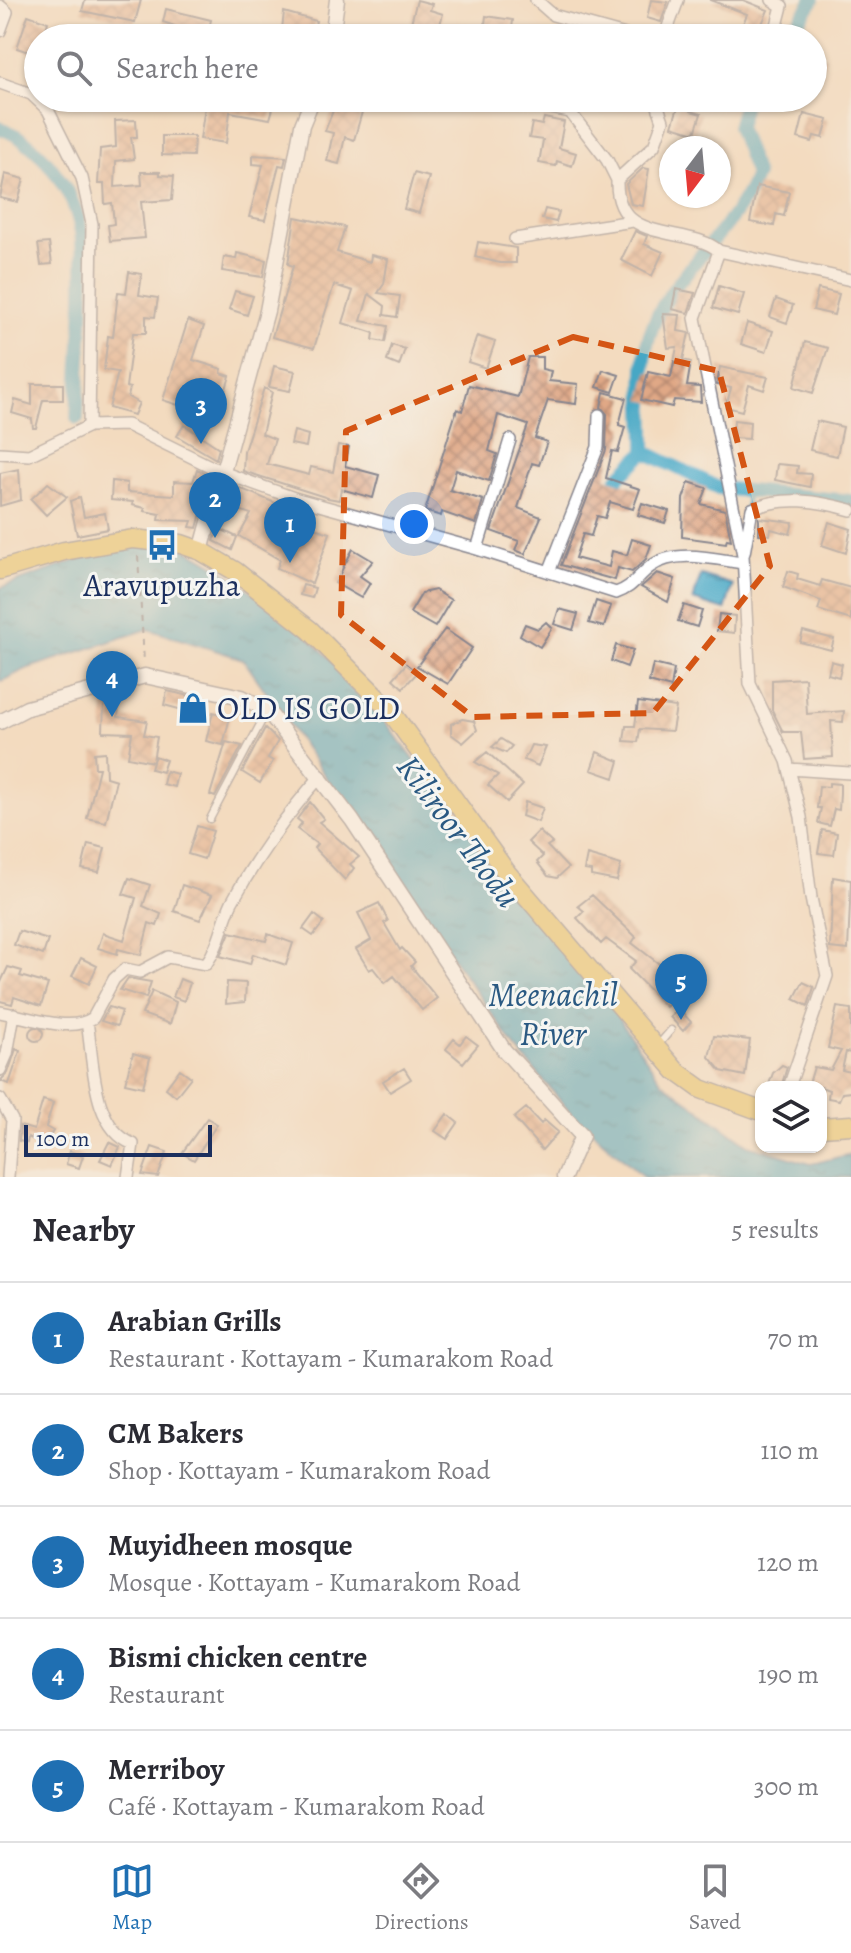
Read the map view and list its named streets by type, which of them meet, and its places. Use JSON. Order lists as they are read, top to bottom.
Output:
{
  "water": ["Kiliroor Thodu", "Meenachil River"],
  "places": {
    "bus stop": ["Aravupuzha"],
    "shop": ["OLD IS GOLD"]
  },
  "scale_bar": "100 m",
  "north": "bottom",
  "page": {
    "search": "Search here",
    "pins": [
      "3",
      "2",
      "1",
      "4",
      "5"
    ],
    "scale": "100 m",
    "heading": ["Nearby", "5 results"],
    "list": [
      {
        "mark": "1",
        "name": "Arabian Grills",
        "note": "Restaurant · Kottayam - Kumarakom Road",
        "value": "70 m"
      },
      {
        "mark": "2",
        "name": "CM Bakers",
        "note": "Shop · Kottayam - Kumarakom Road",
        "value": "110 m"
      },
      {
        "mark": "3",
        "name": "Muyidheen mosque",
        "note": "Mosque · Kottayam - Kumarakom Road",
        "value": "120 m"
      },
      {
        "mark": "4",
        "name": "Bismi chicken centre",
        "note": "Restaurant",
        "value": "190 m"
      },
      {
        "mark": "5",
        "name": "Merriboy",
        "note": "Café · Kottayam - Kumarakom Road",
        "value": "300 m"
      }
    ],
    "nav": ["Map", "Directions", "Saved"]
  }
}
